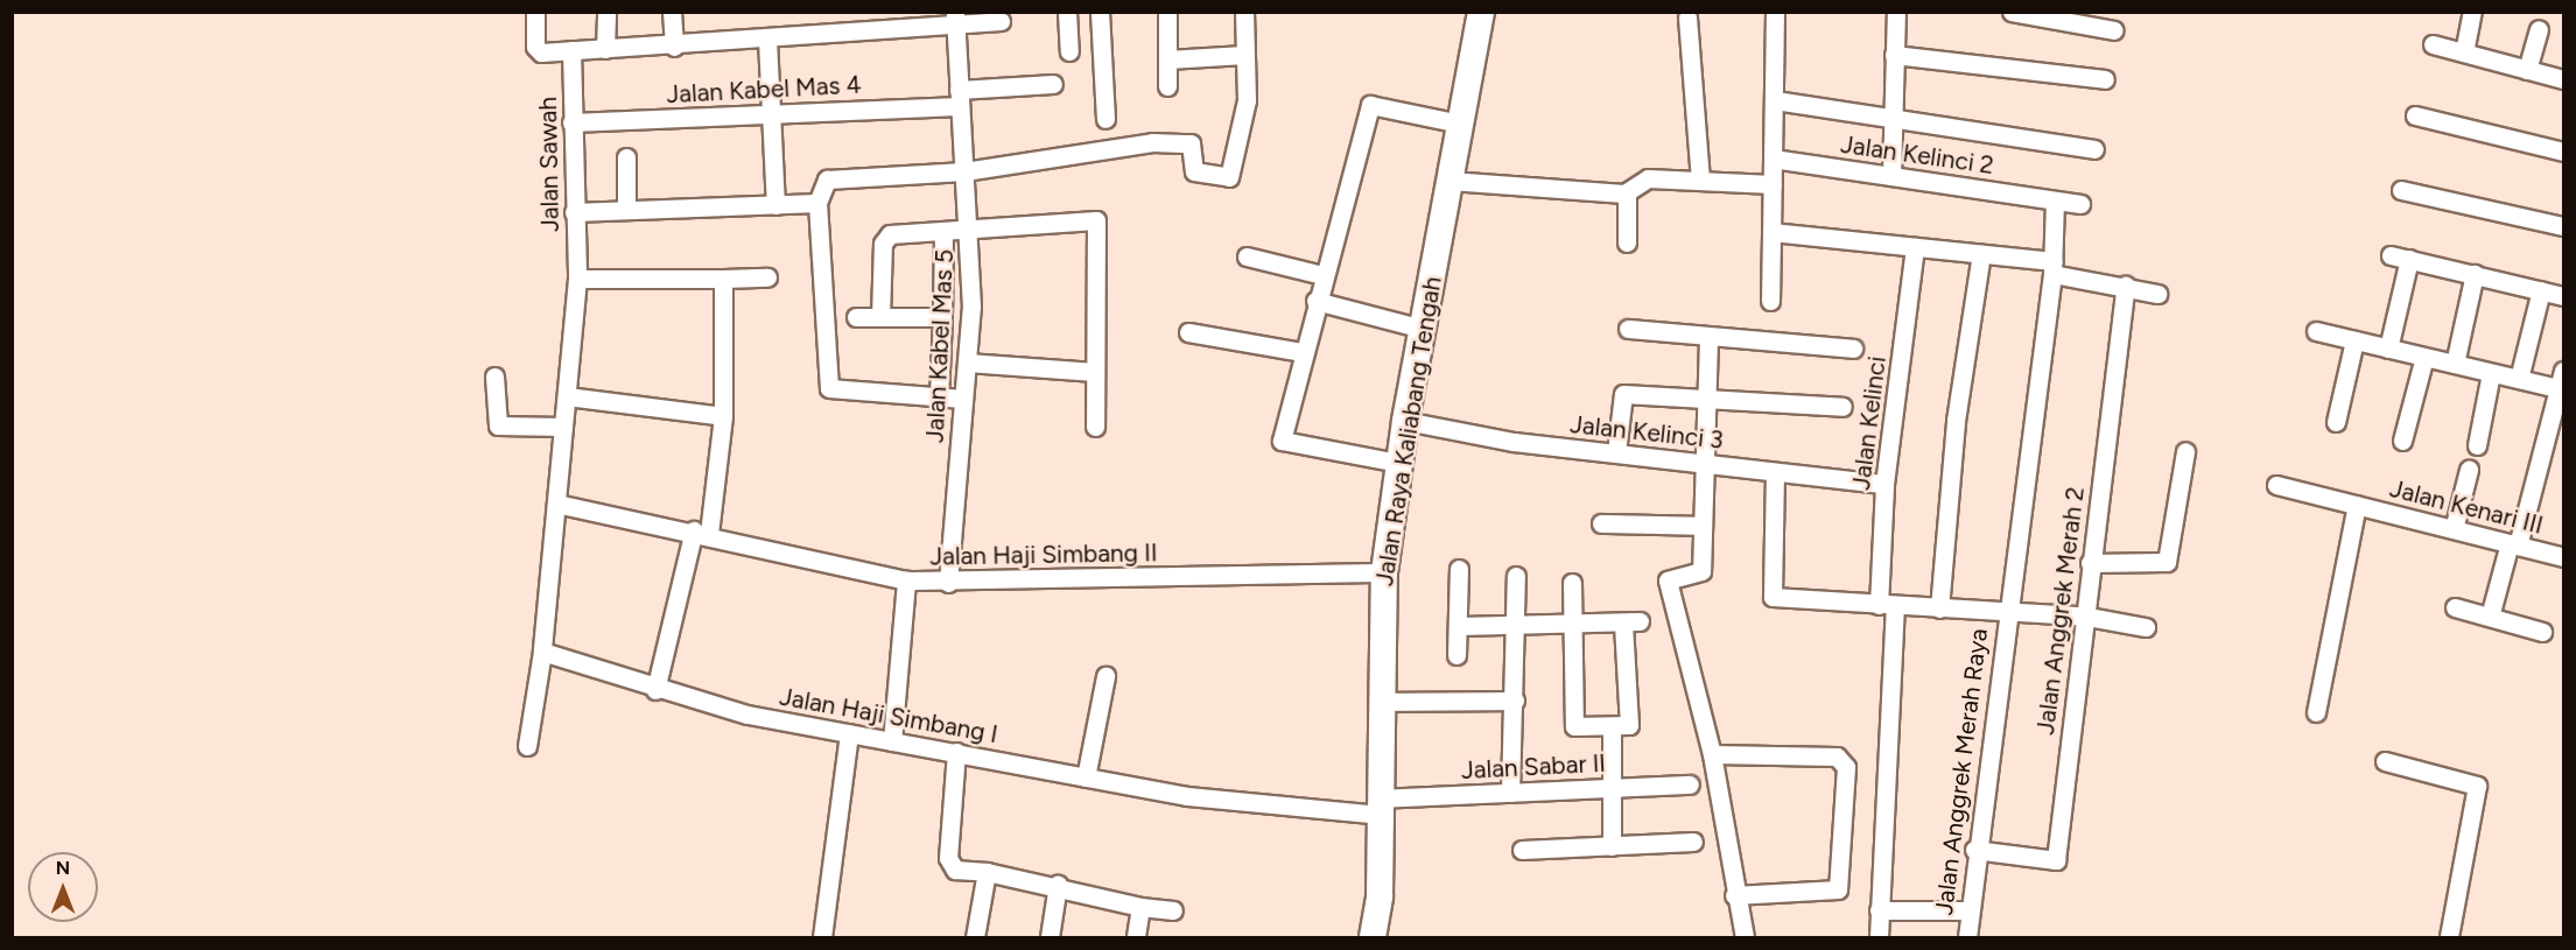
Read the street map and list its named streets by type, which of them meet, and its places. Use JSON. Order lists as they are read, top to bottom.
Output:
{
  "streets": {
    "main road": ["Jalan Raya Kaliabang Tengah"],
    "street": [
      "Jalan Kabel Mas 4",
      "Jalan Kelinci 2",
      "Jalan Sawah",
      "Jalan Kabel Mas 5",
      "Jalan Kelinci",
      "Jalan Kelinci 3",
      "Jalan Kenari III",
      "Jalan Haji Simbang II",
      "Jalan Anggrek Merah 2",
      "Jalan Haji Simbang I",
      "Jalan Sabar II",
      "Jalan Anggrek Merah Raya"
    ]
  },
  "crossings": [
    ["Jalan Kabel Mas 4", "Jalan Sawah"],
    ["Jalan Kabel Mas 4", "Jalan Kabel Mas 5"],
    ["Jalan Kabel Mas 5", "Jalan Haji Simbang II"],
    ["Jalan Kelinci", "Jalan Kelinci 3"],
    ["Jalan Raya Kaliabang Tengah", "Jalan Kelinci 3"],
    ["Jalan Raya Kaliabang Tengah", "Jalan Haji Simbang II"],
    ["Jalan Raya Kaliabang Tengah", "Jalan Haji Simbang I"],
    ["Jalan Raya Kaliabang Tengah", "Jalan Sabar II"],
    ["Jalan Anggrek Merah 2", "Jalan Anggrek Merah Raya"],
    ["Jalan Haji Simbang I", "Jalan Sabar II"]
  ],
  "north": "top"
}
